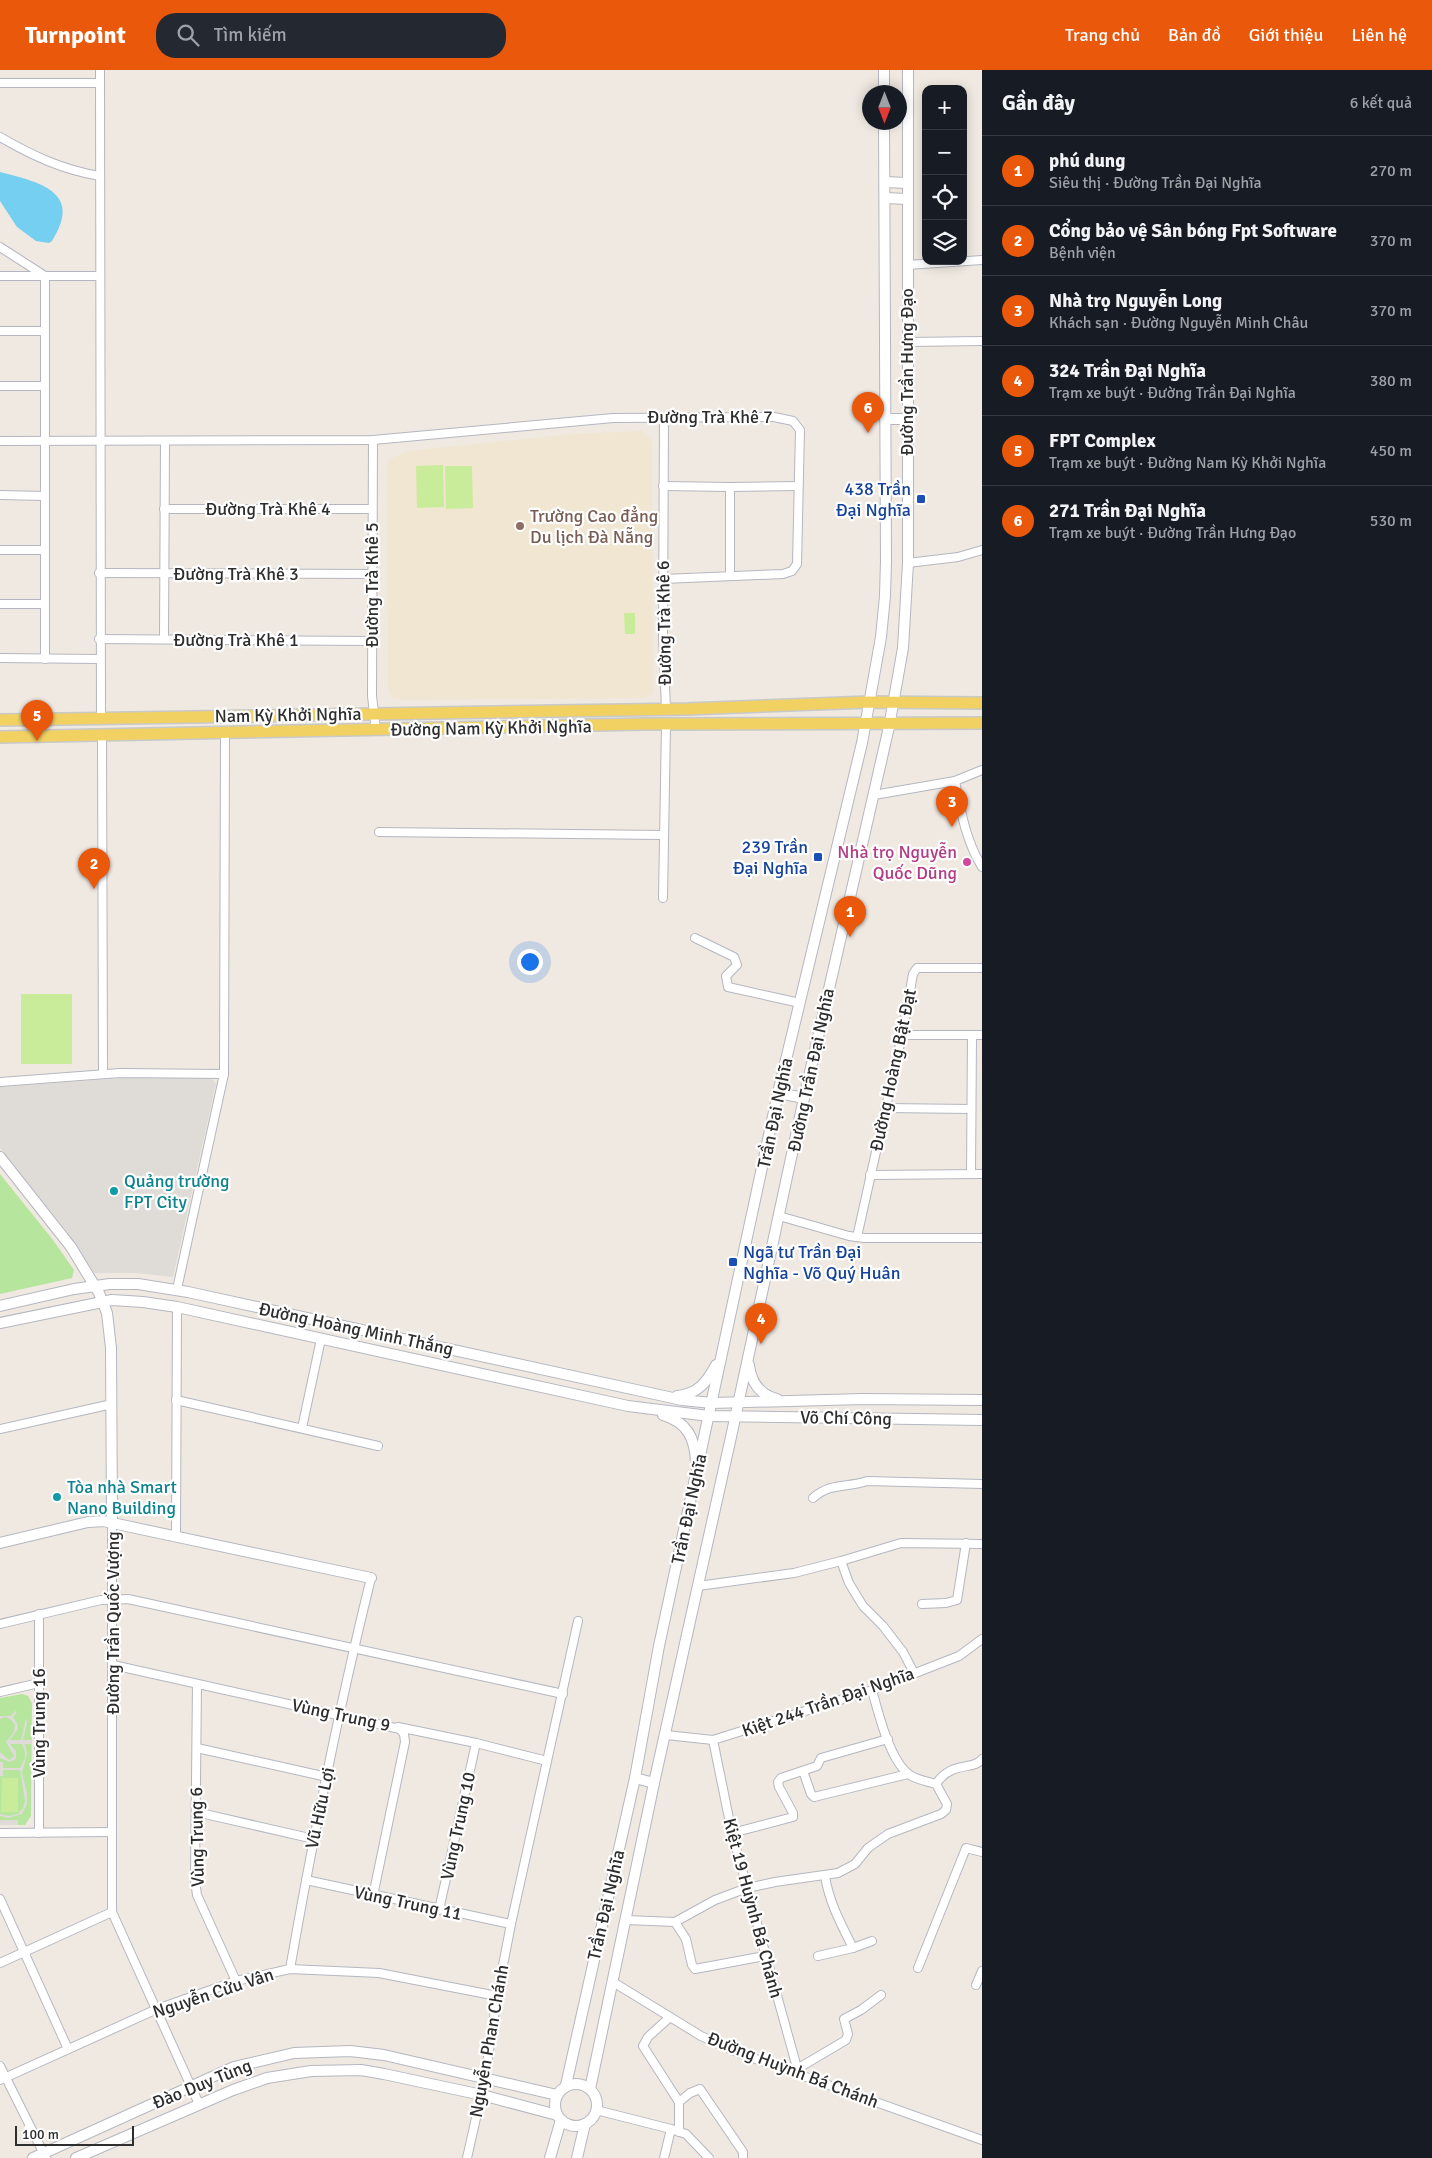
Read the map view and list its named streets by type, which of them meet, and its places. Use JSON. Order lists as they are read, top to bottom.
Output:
{
  "streets": {
    "main road": [
      "Đường Trần Hưng Đạo",
      "Nam Kỳ Khởi Nghĩa",
      "Đường Nam Kỳ Khởi Nghĩa",
      "Đường Trần Đại Nghĩa",
      "Trần Đại Nghĩa",
      "Đường Hoàng Minh Thắng",
      "Võ Chí Công",
      "Đường Trần Quốc Vượng",
      "Đào Duy Tùng"
    ],
    "street": [
      "Đường Trà Khê 7",
      "Đường Trà Khê 4",
      "Đường Trà Khê 3",
      "Đường Trà Khê 5",
      "Đường Trà Khê 6",
      "Đường Trà Khê 1",
      "Đường Hoàng Bật Đạt",
      "Kiệt 244 Trần Đại Nghĩa",
      "Vùng Trung 9",
      "Vùng Trung 16",
      "Vũ Hữu Lợi",
      "Vùng Trung 10",
      "Vùng Trung 6",
      "Vùng Trung 11",
      "Kiệt 19 Huỳnh Bá Chánh",
      "Nguyễn Cửu Vân",
      "Nguyễn Phan Chánh",
      "Đường Huỳnh Bá Chánh"
    ]
  },
  "crossings": [
    ["Đường Trần Hưng Đạo", "Đường Nam Kỳ Khởi Nghĩa"],
    ["Đường Trần Hưng Đạo", "Đường Trần Đại Nghĩa"],
    ["Đường Trần Hưng Đạo", "Trần Đại Nghĩa"],
    ["Đường Trà Khê 7", "Đường Trà Khê 5"],
    ["Đường Trà Khê 7", "Đường Trà Khê 6"],
    ["Đường Trà Khê 4", "Đường Trà Khê 5"],
    ["Đường Trà Khê 3", "Đường Trà Khê 5"],
    ["Đường Trà Khê 5", "Đường Trà Khê 1"],
    ["Đường Trà Khê 5", "Nam Kỳ Khởi Nghĩa"],
    ["Đường Trà Khê 5", "Đường Nam Kỳ Khởi Nghĩa"],
    ["Đường Trà Khê 6", "Nam Kỳ Khởi Nghĩa"],
    ["Đường Nam Kỳ Khởi Nghĩa", "Đường Trần Đại Nghĩa"],
    ["Đường Nam Kỳ Khởi Nghĩa", "Trần Đại Nghĩa"],
    ["Đường Trần Đại Nghĩa", "Trần Đại Nghĩa"],
    ["Đường Trần Đại Nghĩa", "Võ Chí Công"],
    ["Trần Đại Nghĩa", "Đường Hoàng Minh Thắng"],
    ["Trần Đại Nghĩa", "Võ Chí Công"],
    ["Trần Đại Nghĩa", "Kiệt 244 Trần Đại Nghĩa"],
    ["Trần Đại Nghĩa", "Đường Huỳnh Bá Chánh"],
    ["Trần Đại Nghĩa", "Đào Duy Tùng"],
    ["Đường Hoàng Minh Thắng", "Võ Chí Công"],
    ["Đường Hoàng Minh Thắng", "Đường Trần Quốc Vượng"],
    ["Đường Trần Quốc Vượng", "Vùng Trung 9"],
    ["Đường Trần Quốc Vượng", "Nguyễn Cửu Vân"],
    ["Đường Trần Quốc Vượng", "Đào Duy Tùng"],
    ["Kiệt 244 Trần Đại Nghĩa", "Kiệt 19 Huỳnh Bá Chánh"],
    ["Vùng Trung 9", "Vũ Hữu Lợi"],
    ["Vùng Trung 9", "Vùng Trung 6"],
    ["Vùng Trung 9", "Vùng Trung 11"],
    ["Vũ Hữu Lợi", "Vùng Trung 11"],
    ["Vũ Hữu Lợi", "Nguyễn Cửu Vân"],
    ["Vùng Trung 10", "Vùng Trung 11"],
    ["Vùng Trung 6", "Nguyễn Cửu Vân"],
    ["Vùng Trung 11", "Nguyễn Phan Chánh"],
    ["Kiệt 19 Huỳnh Bá Chánh", "Đường Huỳnh Bá Chánh"],
    ["Nguyễn Cửu Vân", "Nguyễn Phan Chánh"],
    ["Nguyễn Phan Chánh", "Đào Duy Tùng"]
  ],
  "places": {
    "transit": ["438 Trần Đại Nghĩa", "239 Trần Đại Nghĩa", "Ngã tư Trần Đại Nghĩa - Võ Quý Huân"],
    "other": [
      "Trường Cao đẳng Du lịch Đà Nẵng",
      "Nhà trọ Nguyễn Quốc Dũng",
      "Quảng trường FPT City",
      "Tòa nhà Smart Nano Building"
    ]
  },
  "scale_bar": "100 m",
  "north": "bottom",
  "page": {
    "header": "Turnpoint",
    "search": "Tìm kiếm",
    "nav": [
      "Trang chủ",
      "Bản đồ",
      "Giới thiệu",
      "Liên hệ"
    ],
    "heading": ["Gần đây", "6 kết quả"],
    "map_buttons": ["+", "−"],
    "list": [
      {
        "mark": "1",
        "name": "phú dung",
        "note": "Siêu thị · Đường Trần Đại Nghĩa",
        "value": "270 m"
      },
      {
        "mark": "2",
        "name": "Cổng bảo vệ Sân bóng Fpt Software",
        "note": "Bệnh viện",
        "value": "370 m"
      },
      {
        "mark": "3",
        "name": "Nhà trọ Nguyễn Long",
        "note": "Khách sạn · Đường Nguyễn Minh Châu",
        "value": "370 m"
      },
      {
        "mark": "4",
        "name": "324 Trần Đại Nghĩa",
        "note": "Trạm xe buýt · Đường Trần Đại Nghĩa",
        "value": "380 m"
      },
      {
        "mark": "5",
        "name": "FPT Complex",
        "note": "Trạm xe buýt · Đường Nam Kỳ Khởi Nghĩa",
        "value": "450 m"
      },
      {
        "mark": "6",
        "name": "271 Trần Đại Nghĩa",
        "note": "Trạm xe buýt · Đường Trần Hưng Đạo",
        "value": "530 m"
      }
    ],
    "pins": [
      "6",
      "5",
      "3",
      "2",
      "1",
      "4"
    ],
    "scale": "100 m"
  }
}
